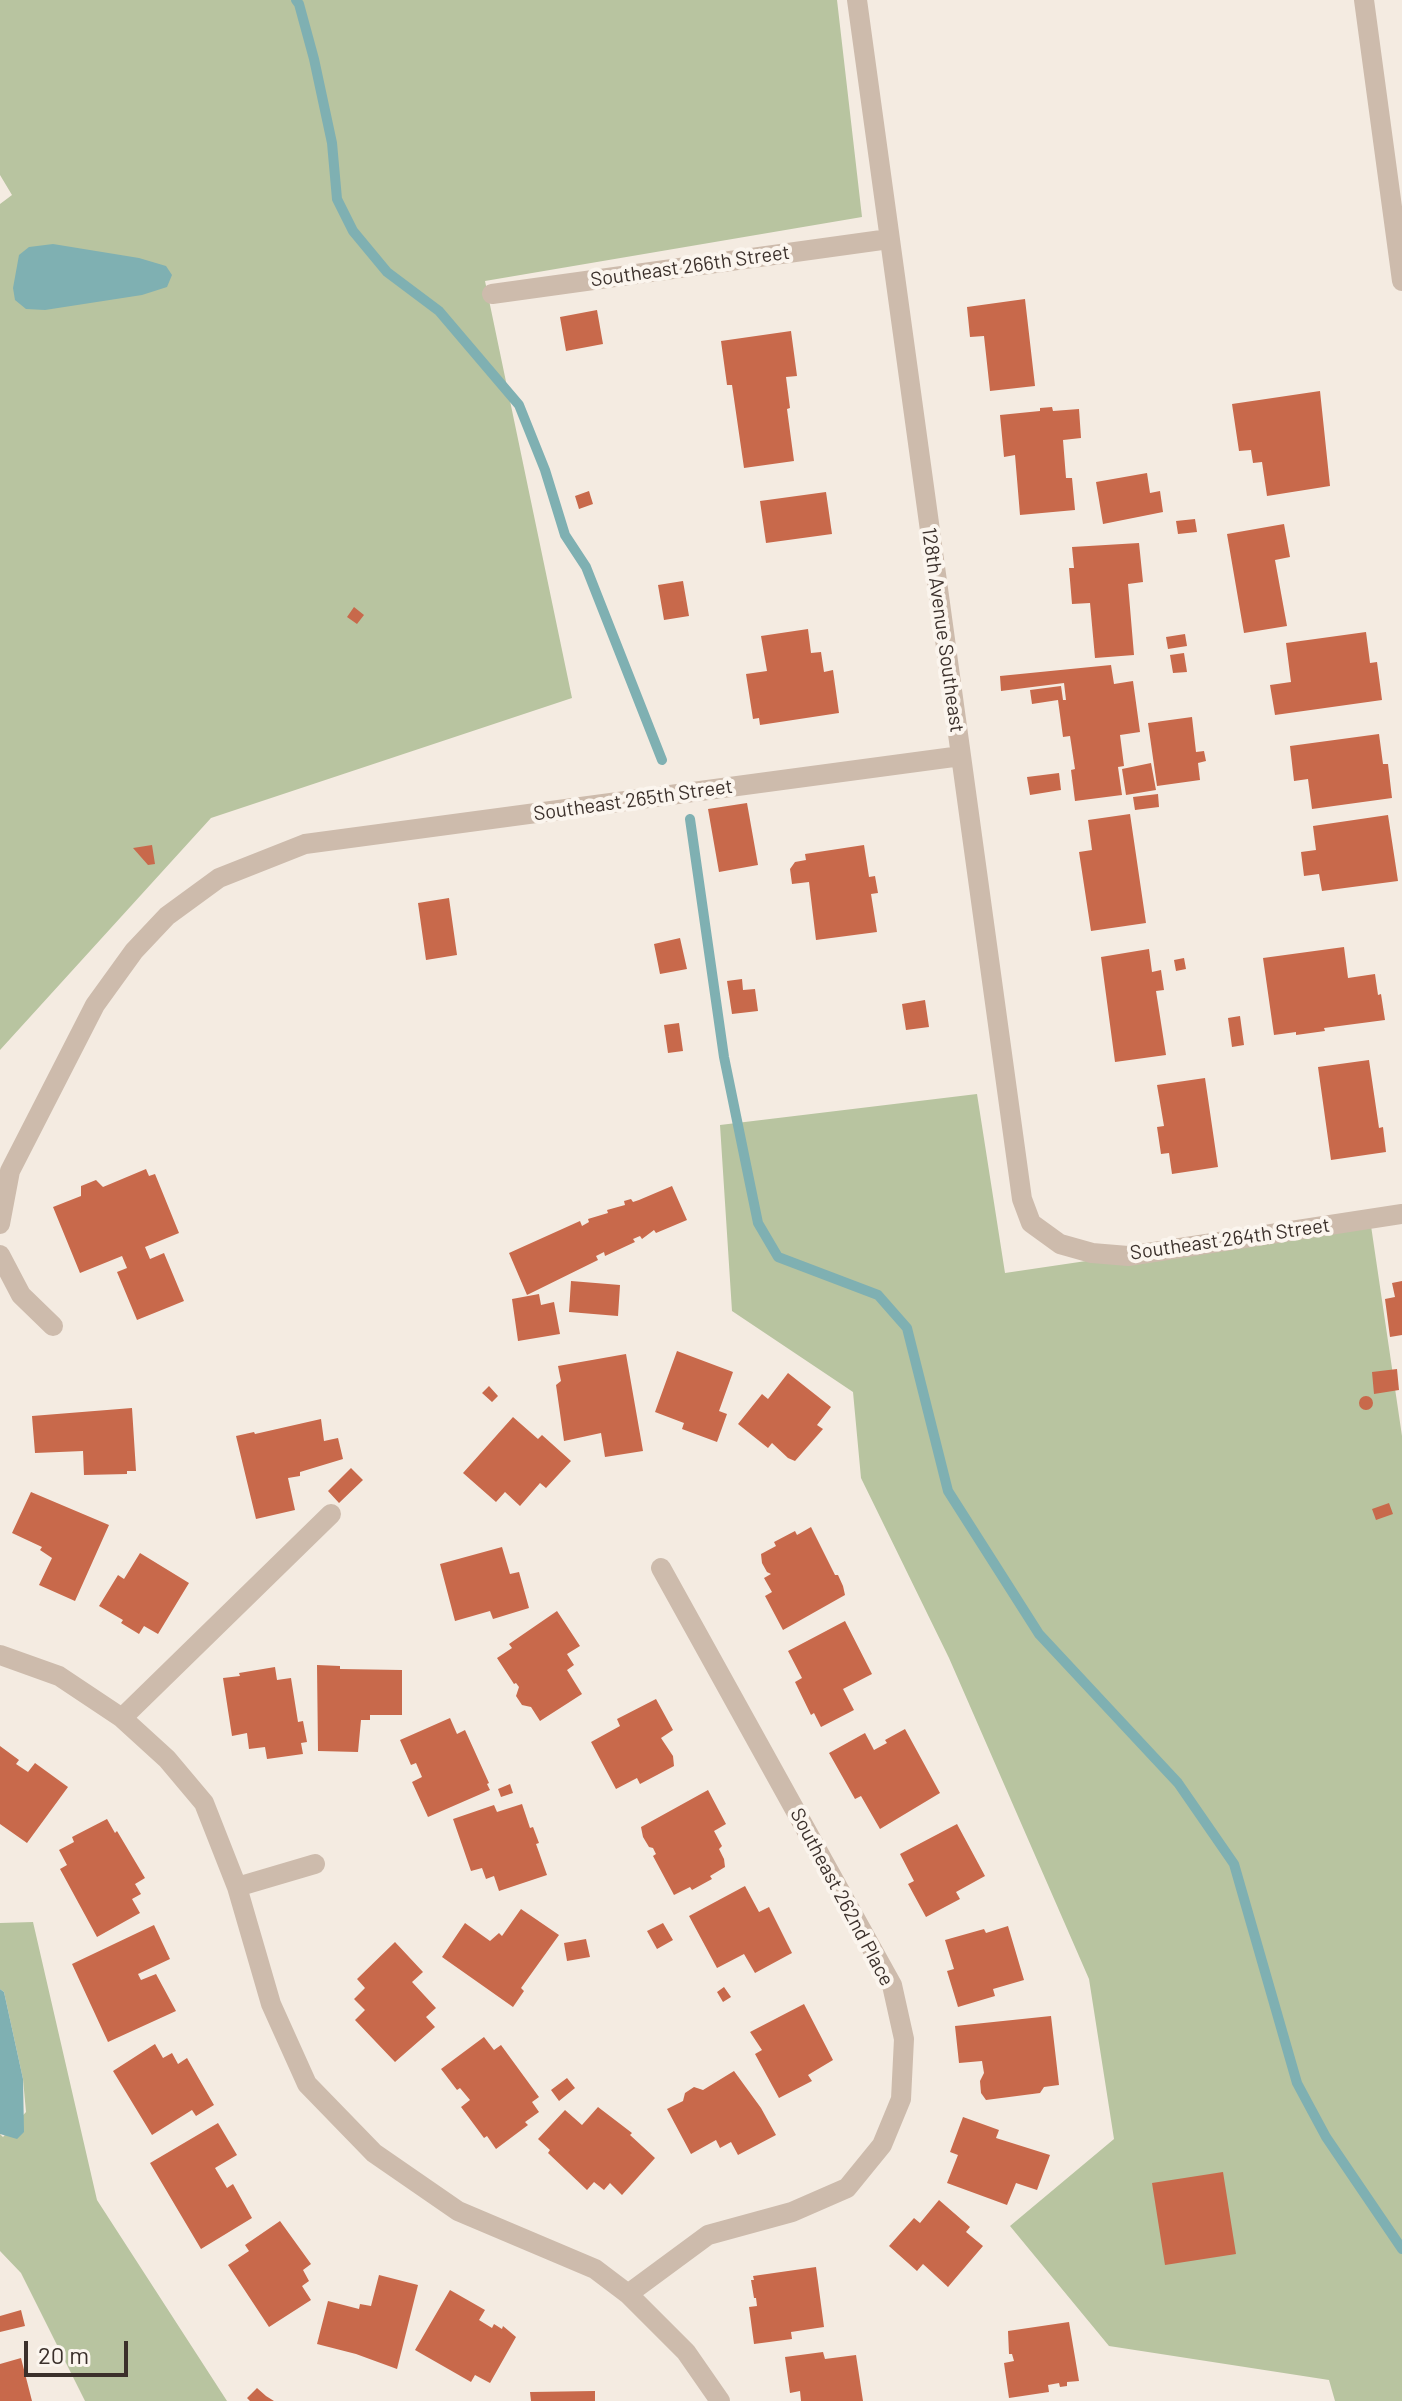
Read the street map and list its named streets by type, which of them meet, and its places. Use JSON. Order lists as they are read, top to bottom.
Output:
{
  "streets": {
    "street": [
      "Southeast 266th Street",
      "128th Avenue Southeast",
      "Southeast 265th Street",
      "Southeast 264th Street",
      "Southeast 262nd Place"
    ]
  },
  "crossings": [
    ["Southeast 266th Street", "128th Avenue Southeast"],
    ["128th Avenue Southeast", "Southeast 265th Street"],
    ["128th Avenue Southeast", "Southeast 264th Street"]
  ],
  "scale_bar": "20 m"
}
